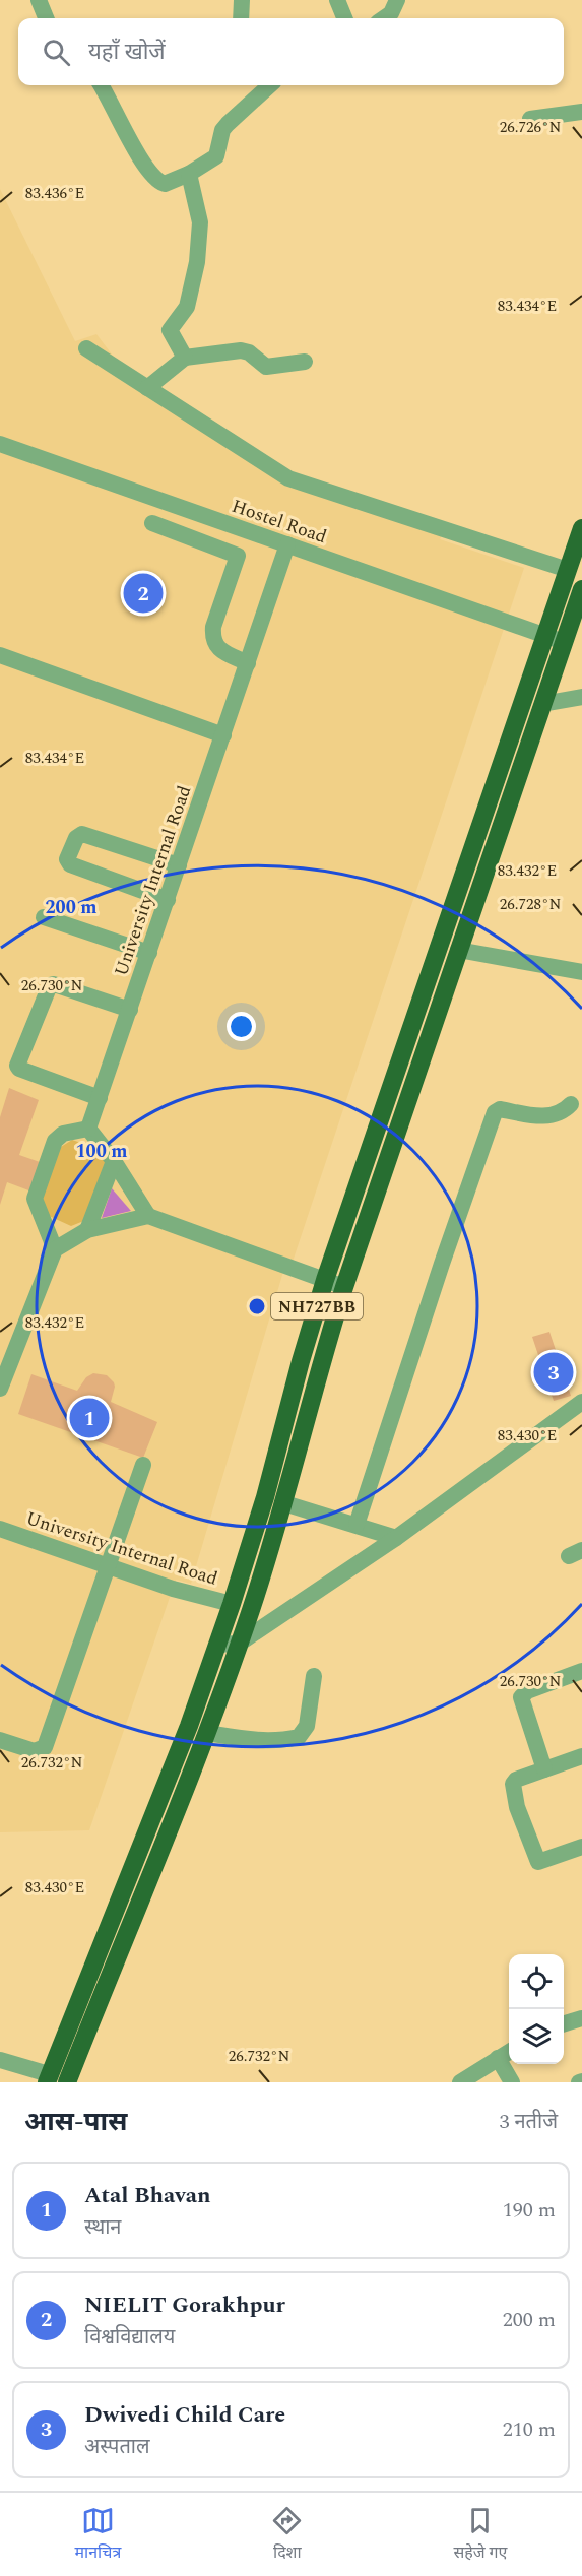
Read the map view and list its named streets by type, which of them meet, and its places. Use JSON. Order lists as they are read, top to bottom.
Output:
{
  "streets": {
    "highway": ["NH727BB"],
    "street": ["Hostel Road", "University Internal Road"]
  },
  "crossings": [
    ["Hostel Road", "University Internal Road"],
    ["Hostel Road", "NH727BB"],
    ["University Internal Road", "NH727BB"]
  ],
  "page": {
    "search": "यहाँ खोजें",
    "pins": ["2", "3", "1"],
    "heading": ["आस-पास", "3 नतीजे"],
    "list": [
      {
        "mark": "1",
        "name": "Atal Bhavan",
        "note": "स्थान",
        "value": "190 m"
      },
      {
        "mark": "2",
        "name": "NIELIT Gorakhpur",
        "note": "विश्वविद्यालय",
        "value": "200 m"
      },
      {
        "mark": "3",
        "name": "Dwivedi Child Care",
        "note": "अस्पताल",
        "value": "210 m"
      }
    ],
    "nav": ["मानचित्र", "दिशा", "सहेजे गए"]
  },
  "coordinates": [
    "26.726°N",
    "83.436°E",
    "83.434°E",
    "83.432°E",
    "26.728°N",
    "26.730°N",
    "83.430°E",
    "26.732°N"
  ],
  "rings": ["200 m", "100 m"]
}
